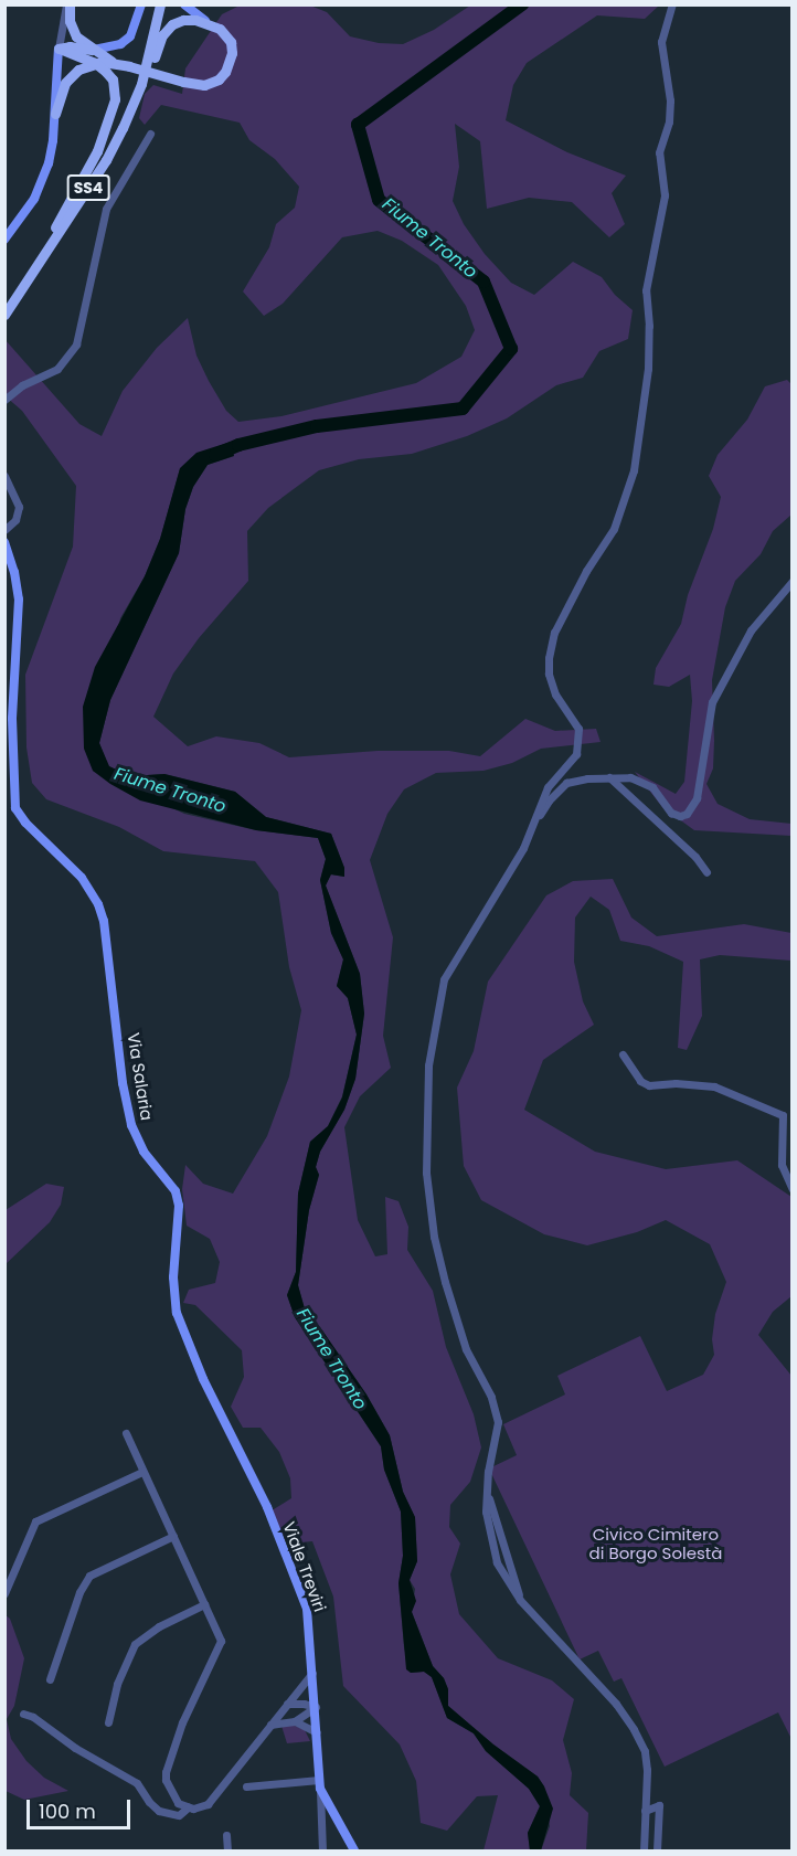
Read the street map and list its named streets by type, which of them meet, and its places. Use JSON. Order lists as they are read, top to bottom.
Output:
{
  "streets": {
    "highway": ["SS4"],
    "main road": ["Via Salaria", "Viale Treviri"]
  },
  "crossings": [
    ["Via Salaria", "Viale Treviri"]
  ],
  "water": ["Fiume Tronto"],
  "parks": ["Civico Cimitero di Borgo Solestà"],
  "scale_bar": "100 m"
}
